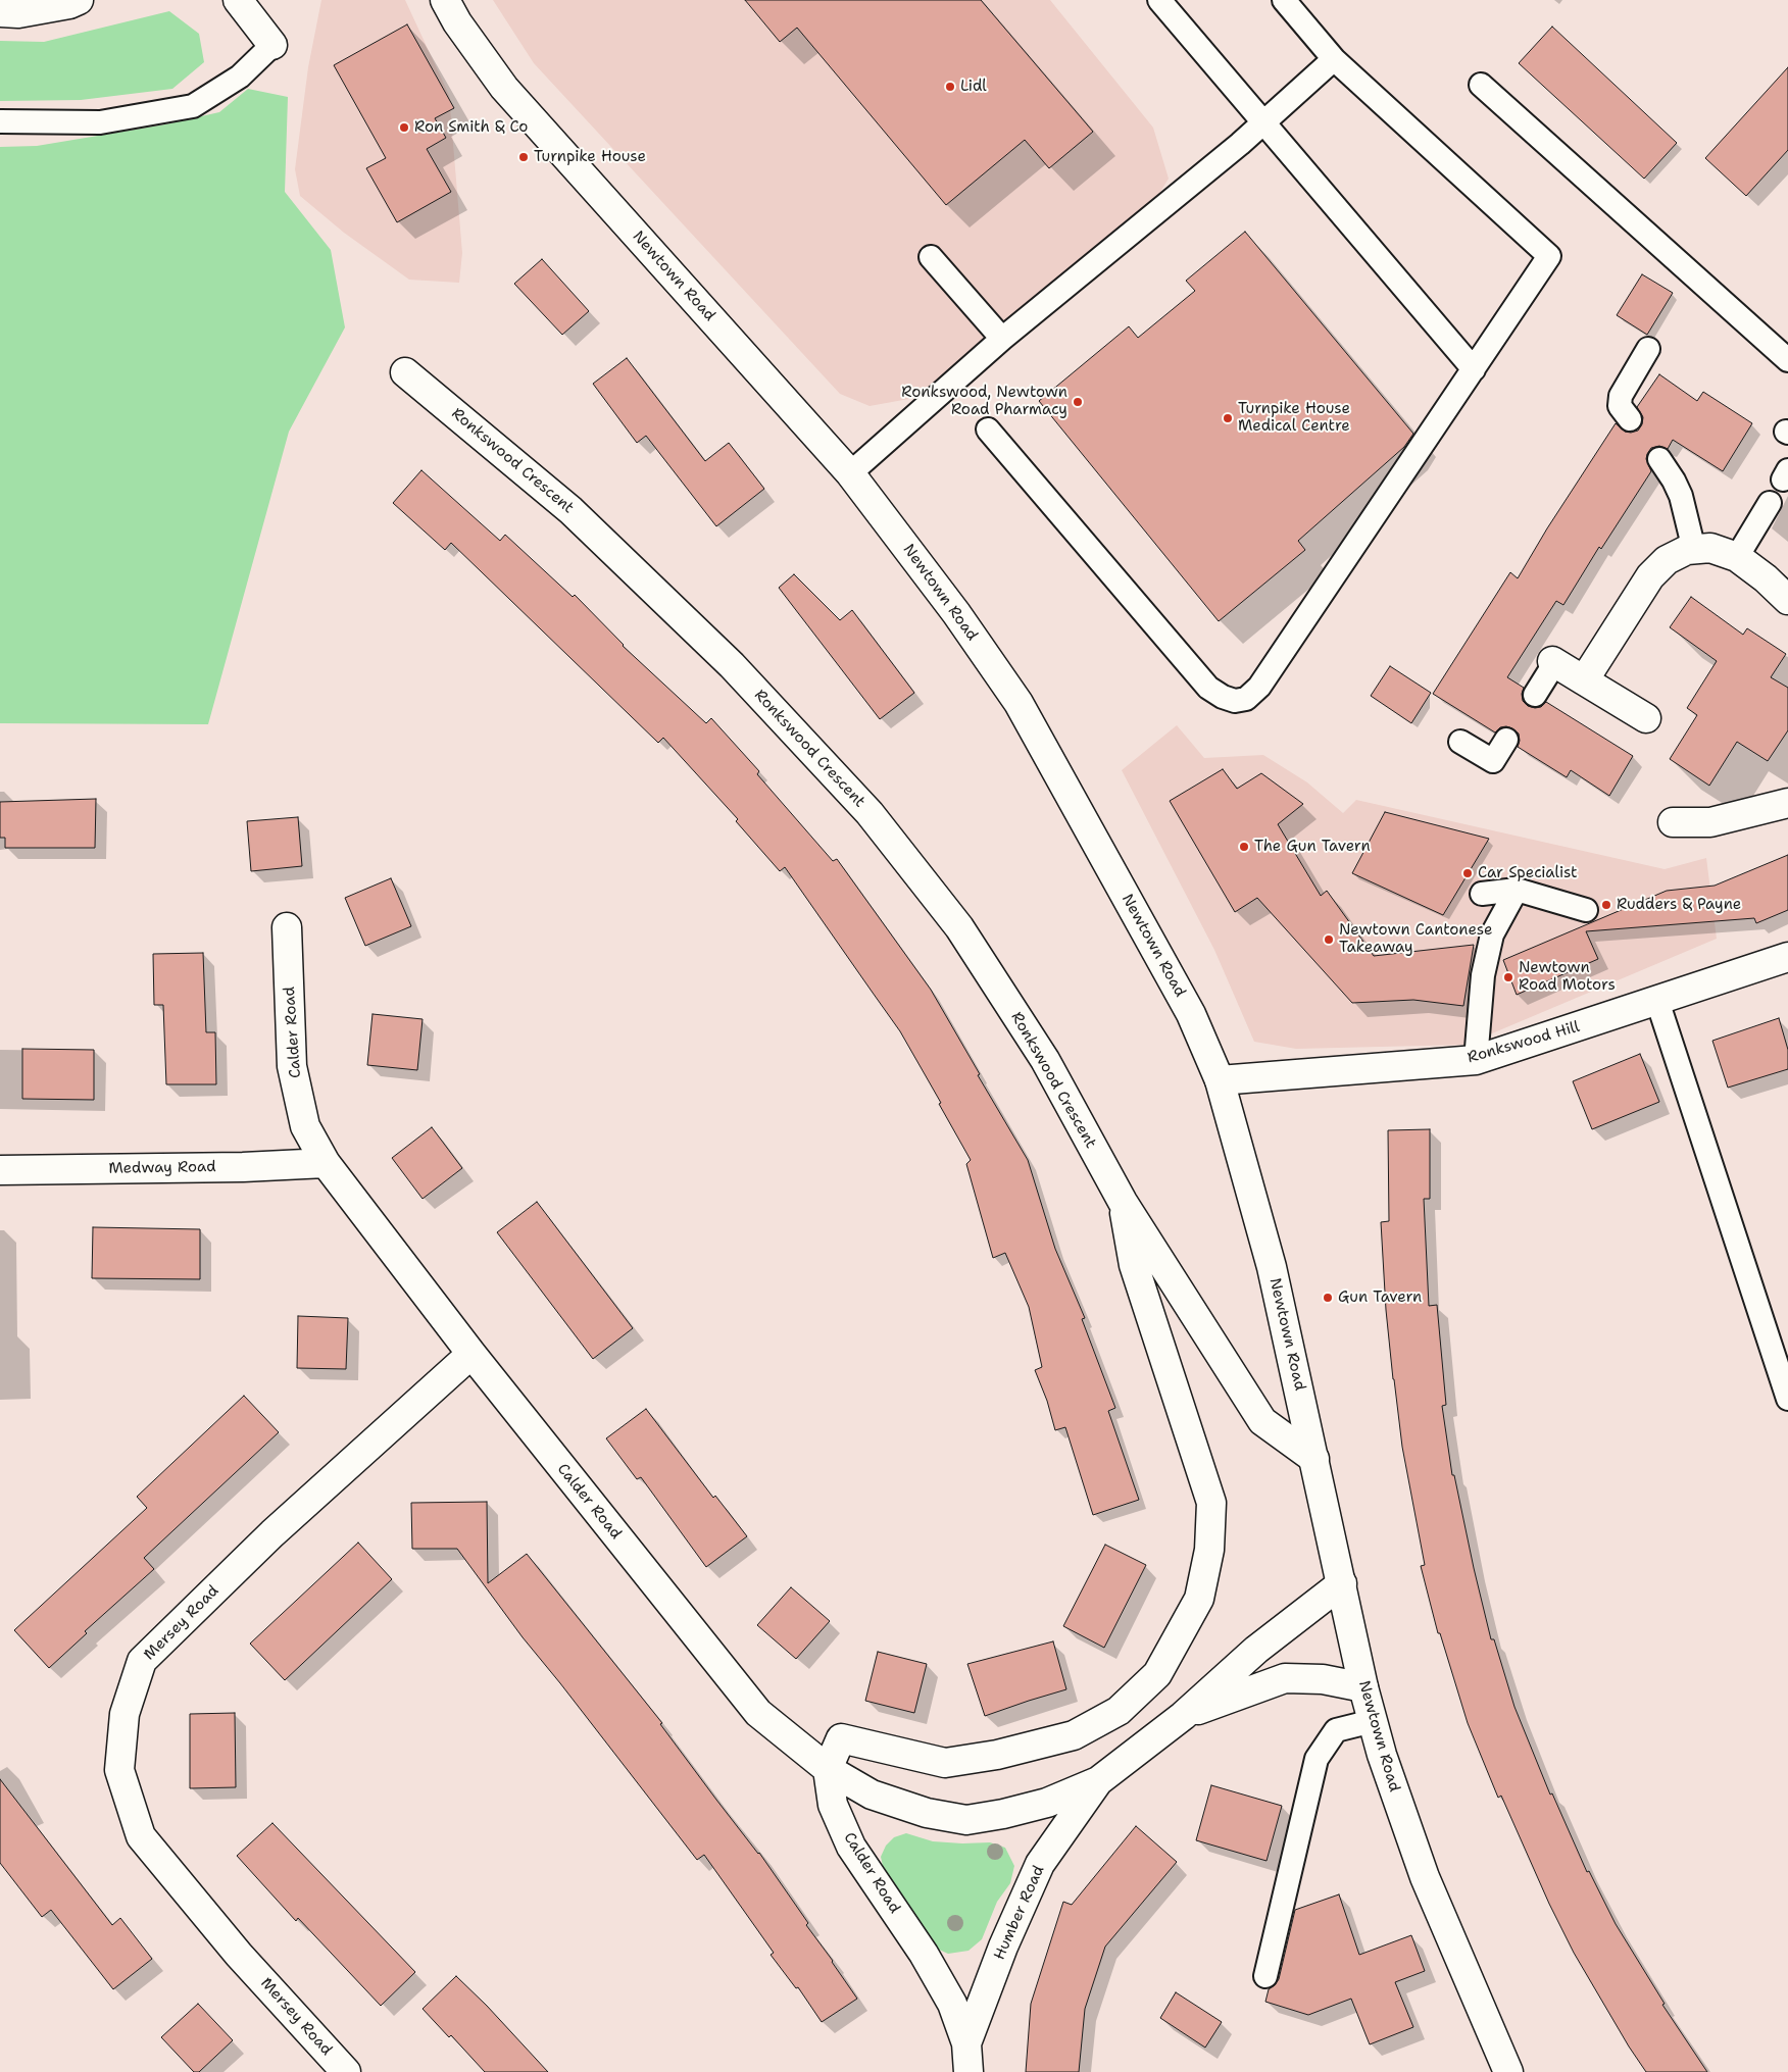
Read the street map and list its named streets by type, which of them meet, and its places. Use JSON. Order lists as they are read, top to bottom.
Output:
{
  "streets": {
    "street": [
      "Newtown Road",
      "Ronkswood Crescent",
      "Calder Road",
      "Ronkswood Hill",
      "Medway Road",
      "Mersey Road",
      "Humber Road"
    ]
  },
  "crossings": [
    ["Newtown Road", "Ronkswood Crescent"],
    ["Newtown Road", "Ronkswood Hill"],
    ["Newtown Road", "Humber Road"],
    ["Ronkswood Crescent", "Calder Road"],
    ["Calder Road", "Medway Road"],
    ["Calder Road", "Mersey Road"],
    ["Calder Road", "Humber Road"]
  ],
  "places": [
    "Lidl",
    "Ron Smith & Co",
    "Turnpike House",
    "Ronkswood, Newtown Road Pharmacy",
    "Turnpike House Medical Centre",
    "The Gun Tavern",
    "Car Specialist",
    "Rudders & Payne",
    "Newtown Cantonese Takeaway",
    "Newtown Road Motors",
    "Gun Tavern"
  ]
}
